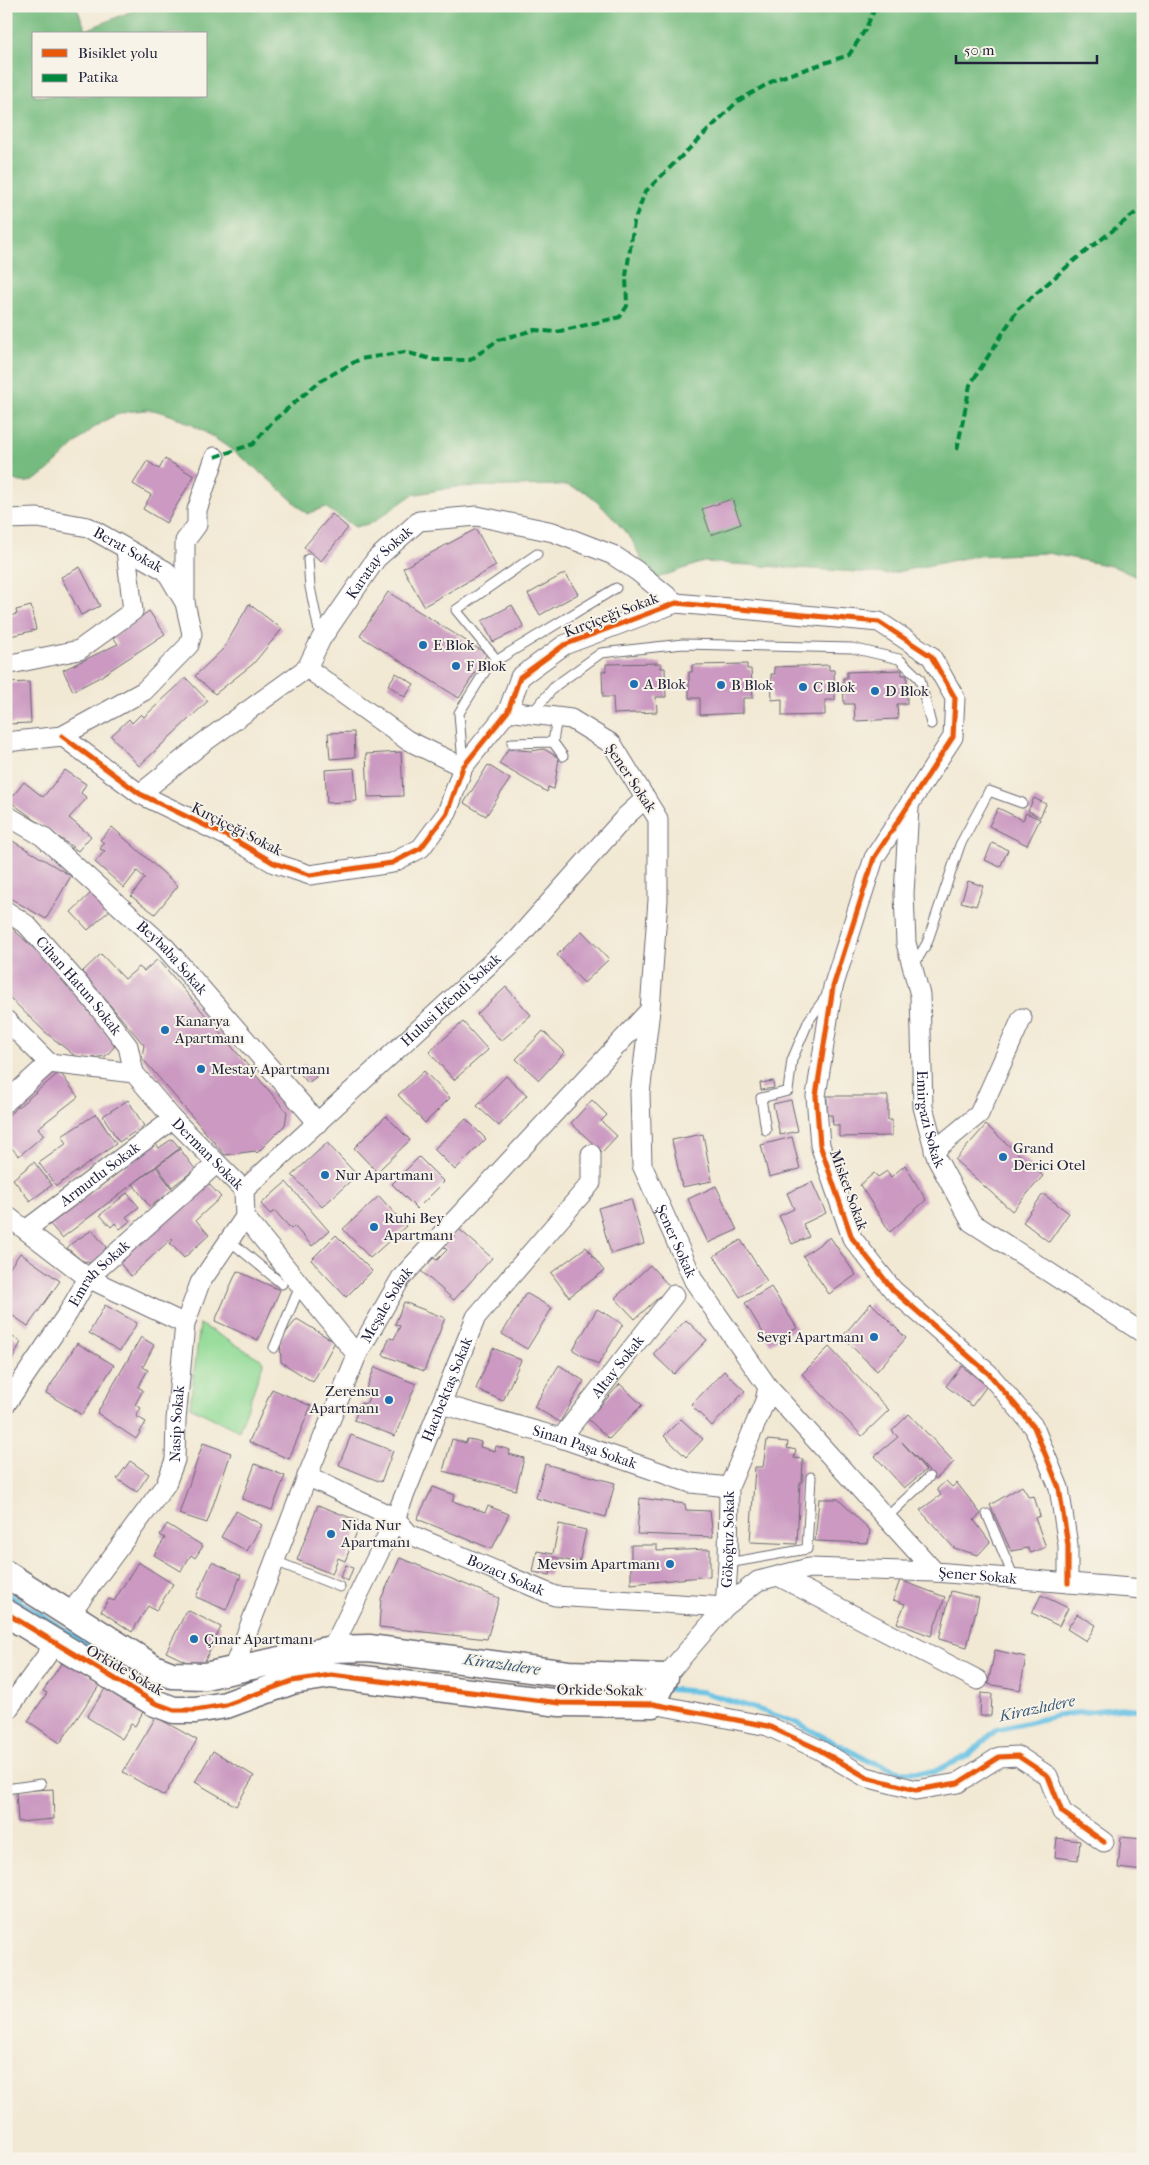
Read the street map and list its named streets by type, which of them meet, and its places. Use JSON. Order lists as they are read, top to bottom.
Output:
{
  "streets": {
    "street": [
      "Berat Sokak",
      "Karatay Sokak",
      "Kırçiçeği Sokak",
      "Şener Sokak",
      "Beybaba Sokak",
      "Cihan Hatun Sokak",
      "Hulusi Efendi Sokak",
      "Emirgazi Sokak",
      "Derman Sokak",
      "Armutlu Sokak",
      "Misket Sokak",
      "Emrah Sokak",
      "Meşale Sokak",
      "Altay Sokak",
      "Hacıbektaş Sokak",
      "Nasip Sokak",
      "Sinan Paşa Sokak",
      "Gökoğuz Sokak",
      "Bozacı Sokak",
      "Orkide Sokak"
    ]
  },
  "crossings": [
    ["Berat Sokak", "Kırçiçeği Sokak"],
    ["Karatay Sokak", "Kırçiçeği Sokak"],
    ["Kırçiçeği Sokak", "Şener Sokak"],
    ["Kırçiçeği Sokak", "Emirgazi Sokak"],
    ["Kırçiçeği Sokak", "Misket Sokak"],
    ["Şener Sokak", "Hulusi Efendi Sokak"],
    ["Şener Sokak", "Misket Sokak"],
    ["Şener Sokak", "Meşale Sokak"],
    ["Şener Sokak", "Gökoğuz Sokak"],
    ["Beybaba Sokak", "Hulusi Efendi Sokak"],
    ["Cihan Hatun Sokak", "Derman Sokak"],
    ["Hulusi Efendi Sokak", "Derman Sokak"],
    ["Emirgazi Sokak", "Misket Sokak"],
    ["Derman Sokak", "Armutlu Sokak"],
    ["Derman Sokak", "Emrah Sokak"],
    ["Derman Sokak", "Nasip Sokak"],
    ["Meşale Sokak", "Bozacı Sokak"],
    ["Meşale Sokak", "Orkide Sokak"],
    ["Altay Sokak", "Sinan Paşa Sokak"],
    ["Hacıbektaş Sokak", "Sinan Paşa Sokak"],
    ["Hacıbektaş Sokak", "Bozacı Sokak"],
    ["Hacıbektaş Sokak", "Orkide Sokak"],
    ["Nasip Sokak", "Orkide Sokak"],
    ["Sinan Paşa Sokak", "Gökoğuz Sokak"],
    ["Gökoğuz Sokak", "Bozacı Sokak"],
    ["Gökoğuz Sokak", "Orkide Sokak"]
  ],
  "water": ["Kirazlıdere"],
  "places": [
    "E Blok",
    "F Blok",
    "A Blok",
    "B Blok",
    "C Blok",
    "D Blok",
    "Kanarya Apartmanı",
    "Mestay Apartmanı",
    "Grand Derici Otel",
    "Nur Apartmanı",
    "Ruhi Bey Apartmanı",
    "Sevgi Apartmanı",
    "Zerensu Apartmanı",
    "Nida Nur Apartmanı",
    "Mevsim Apartmanı",
    "Çınar Apartmanı"
  ],
  "legend": ["Bisiklet yolu", "Patika"],
  "scale_bar": "50 m"
}
